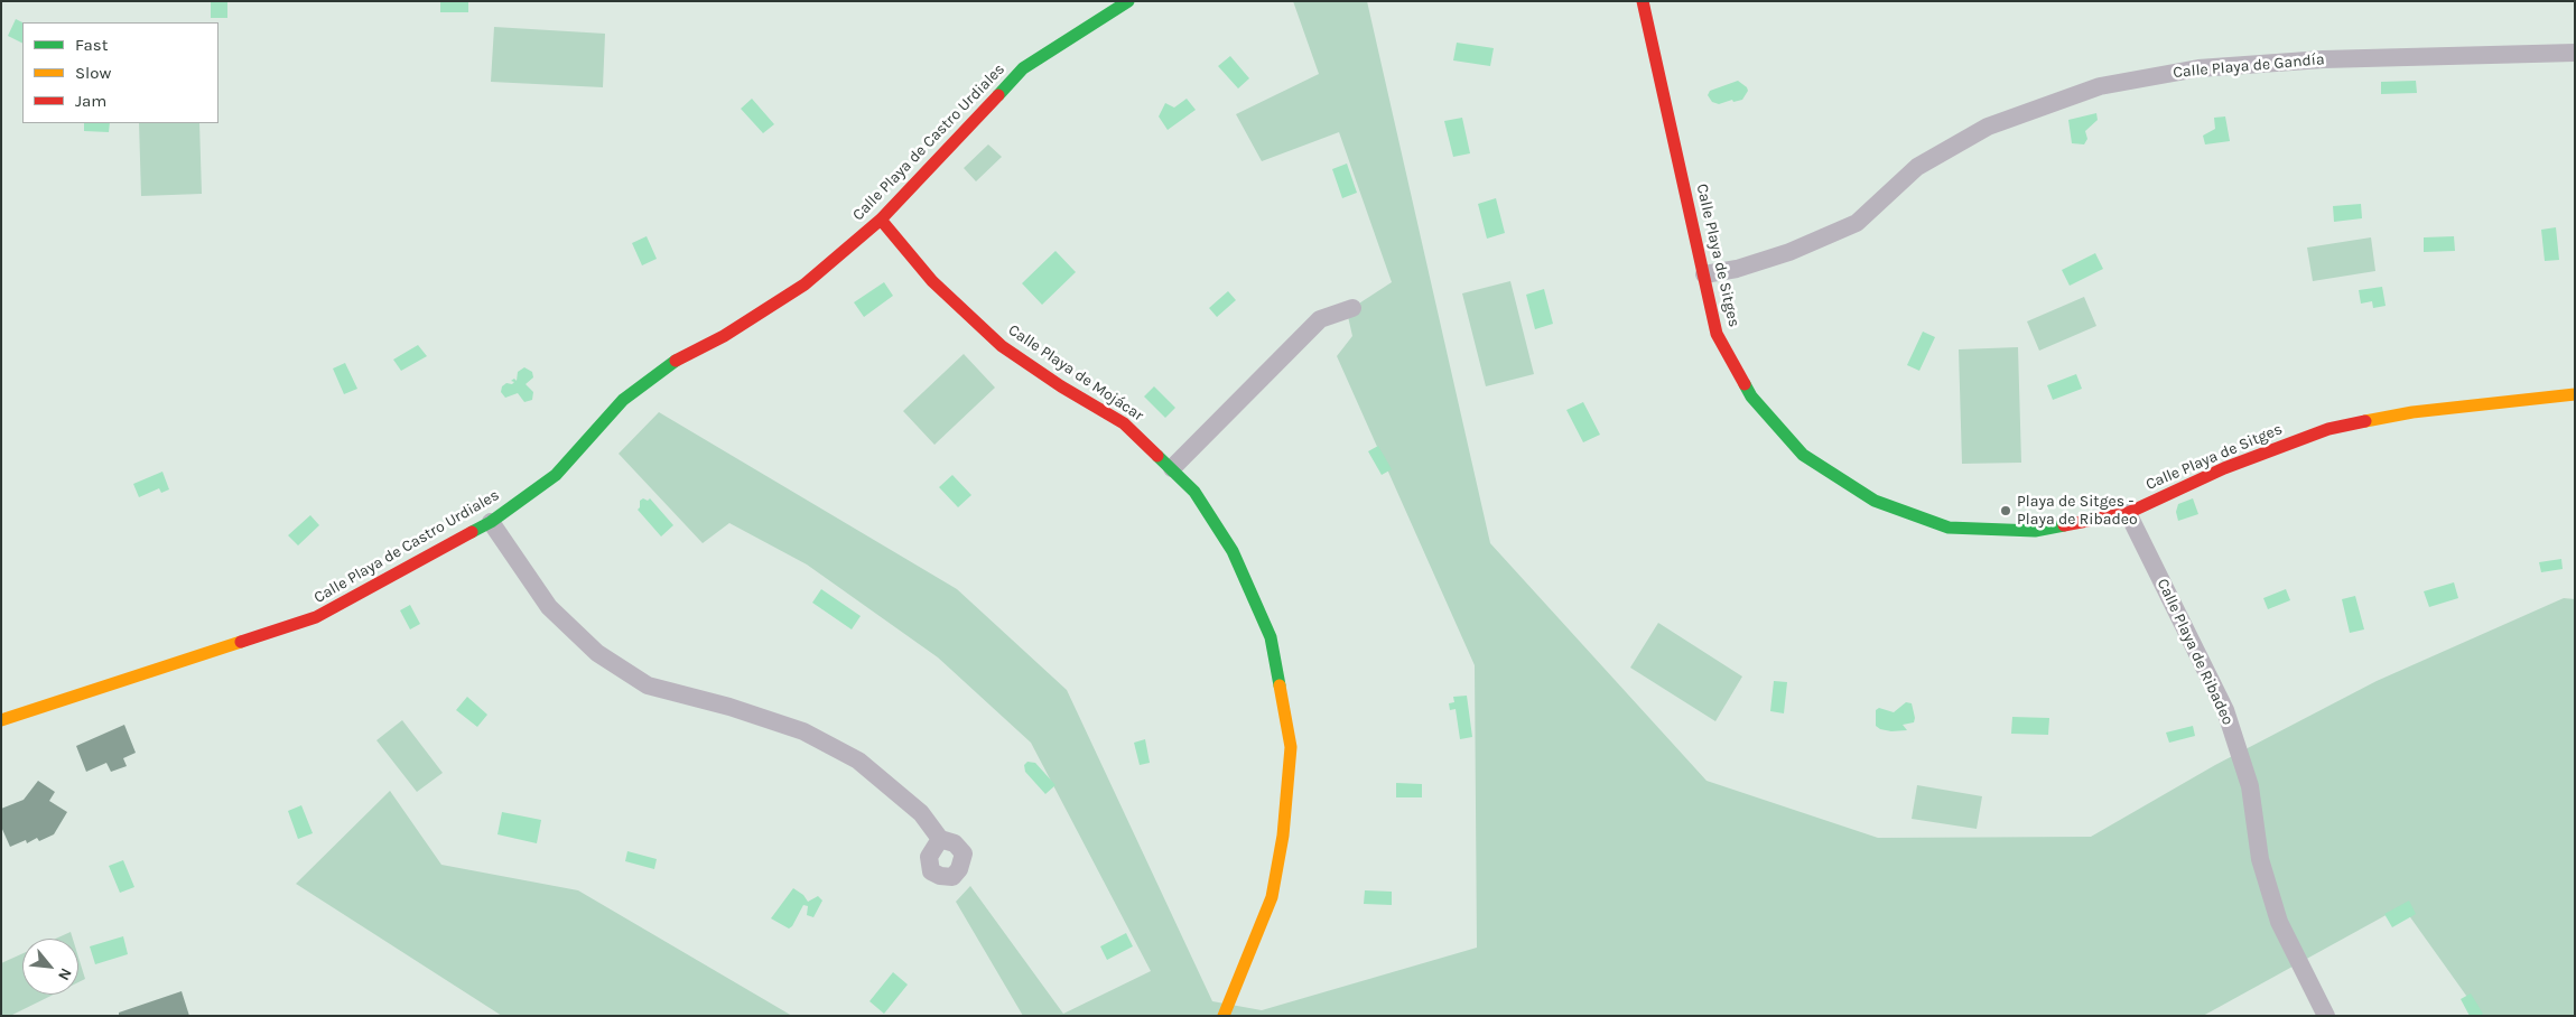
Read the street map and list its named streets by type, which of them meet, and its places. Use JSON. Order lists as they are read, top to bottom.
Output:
{
  "streets": {
    "street": [
      "Calle Playa de Gandía",
      "Calle Playa de Castro Urdiales",
      "Calle Playa de Sitges",
      "Calle Playa de Mojácar",
      "Calle Playa de Ribadeo"
    ]
  },
  "crossings": [
    ["Calle Playa de Gandía", "Calle Playa de Sitges"],
    ["Calle Playa de Castro Urdiales", "Calle Playa de Mojácar"],
    ["Calle Playa de Sitges", "Calle Playa de Ribadeo"]
  ],
  "places": ["Playa de Sitges - Playa de Ribadeo"],
  "legend": ["Fast", "Slow", "Jam"],
  "north": "bottom right"
}
